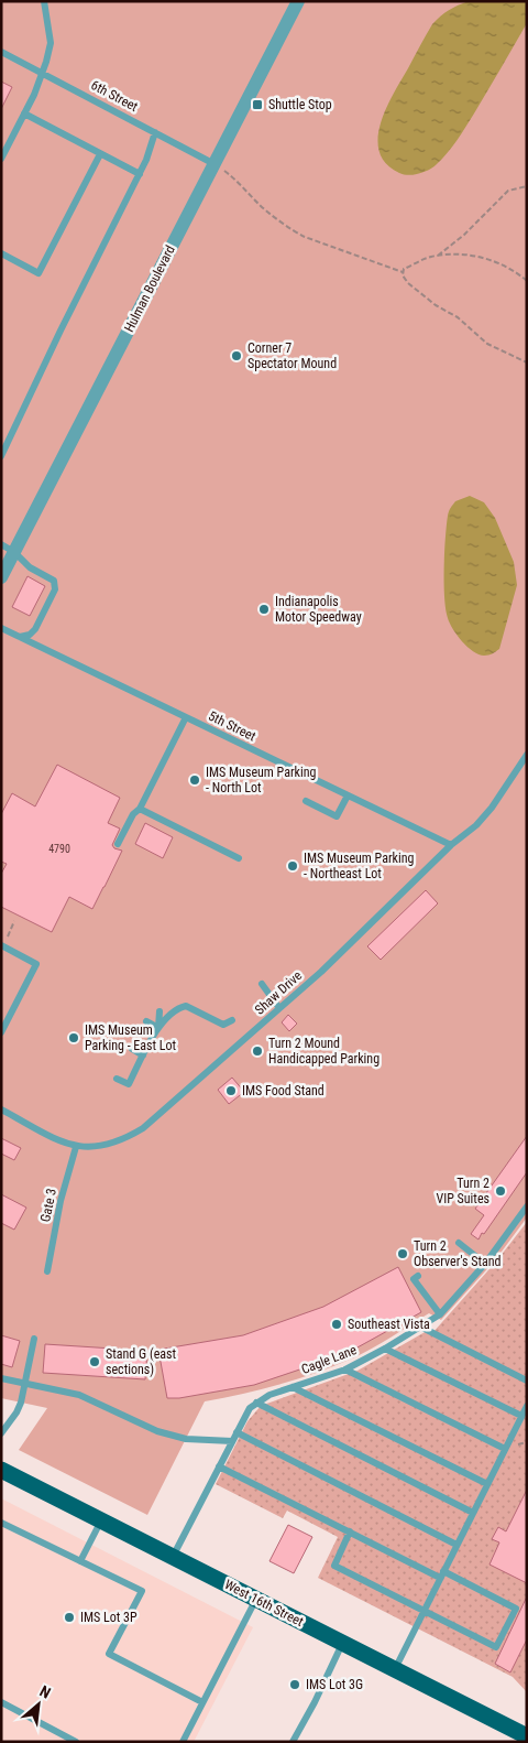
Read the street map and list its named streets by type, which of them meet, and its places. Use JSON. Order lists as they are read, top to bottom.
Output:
{
  "streets": {
    "main road": ["West 16th Street"],
    "street": ["Hulman Boulevard"],
    "lane": [
      "6th Street",
      "5th Street",
      "Shaw Drive",
      "Gate 3",
      "Cagle Lane"
    ]
  },
  "crossings": [
    ["6th Street", "Hulman Boulevard"],
    ["5th Street", "Shaw Drive"],
    ["Shaw Drive", "Gate 3"]
  ],
  "places": {
    "transit": ["Shuttle Stop"],
    "other": [
      "Corner 7 Spectator Mound",
      "Indianapolis Motor Speedway",
      "IMS Museum Parking - North Lot",
      "IMS Museum Parking - Northeast Lot",
      "IMS Museum Parking - East Lot",
      "Turn 2 Mound Handicapped Parking",
      "IMS Food Stand",
      "Turn 2 VIP Suites",
      "Turn 2 Observer's Stand",
      "Southeast Vista",
      "Stand G (east sections)",
      "IMS Lot 3P",
      "IMS Lot 3G"
    ]
  },
  "house_numbers": ["4790"],
  "north": "top right"
}
